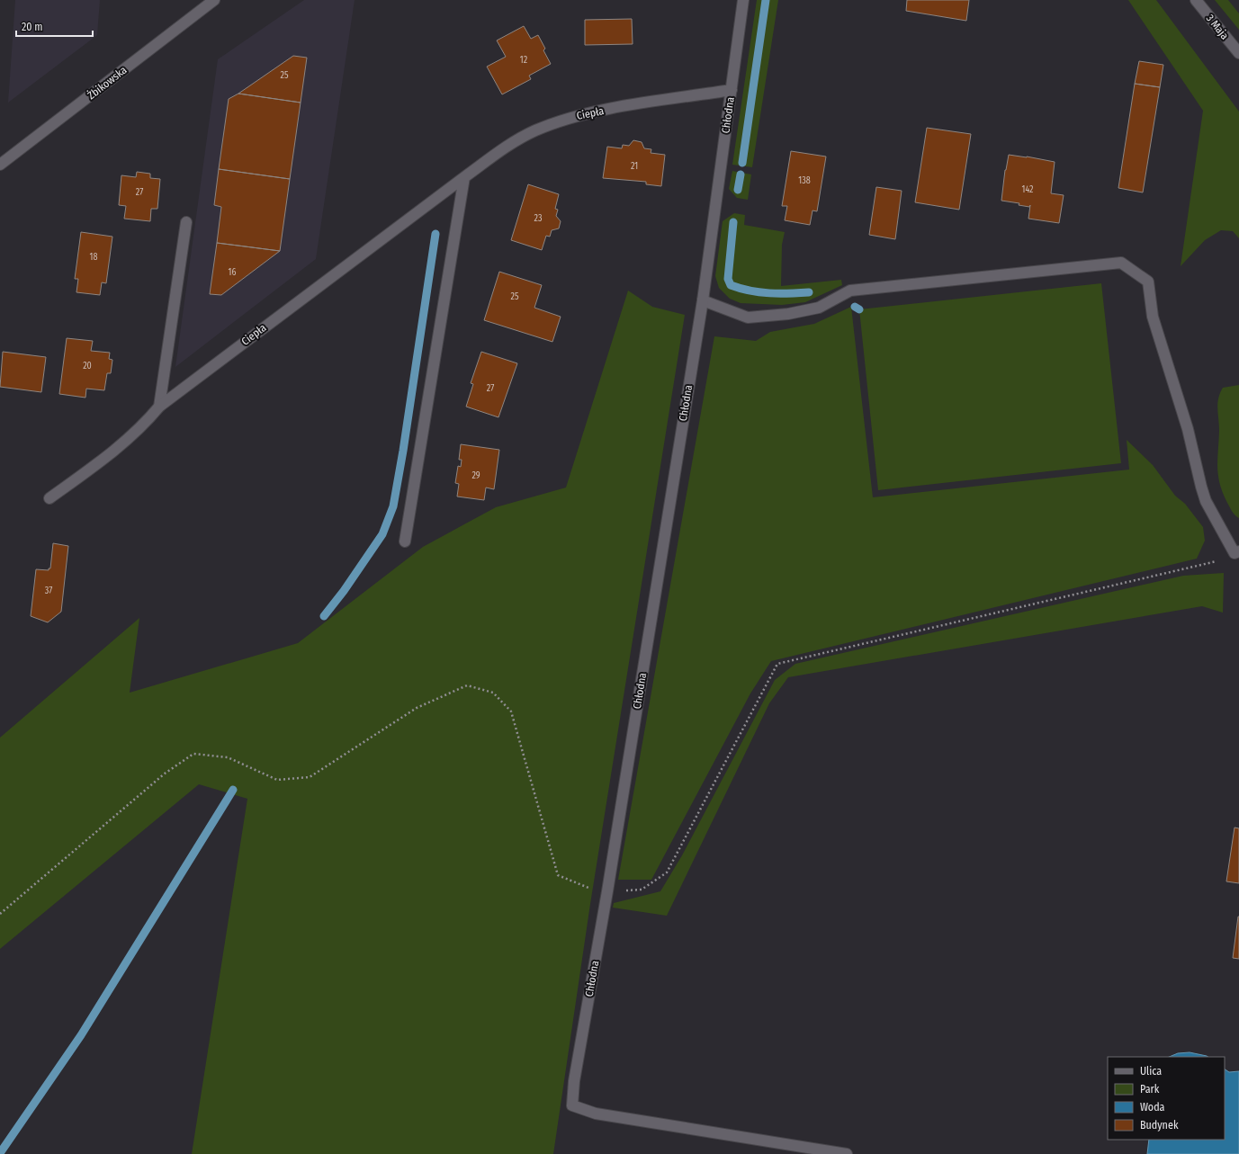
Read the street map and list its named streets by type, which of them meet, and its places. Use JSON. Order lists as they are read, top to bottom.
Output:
{
  "streets": {
    "street": [
      "3 Maja",
      "Żbikowska",
      "Ciepła",
      "Chłodna"
    ]
  },
  "crossings": [
    ["Ciepła", "Chłodna"]
  ],
  "house_numbers": [
    "12",
    "25",
    "21",
    "138",
    "142",
    "27",
    "23",
    "18",
    "16",
    "25",
    "20",
    "27",
    "29",
    "37"
  ],
  "legend": [
    "Ulica",
    "Park",
    "Woda",
    "Budynek"
  ],
  "scale_bar": "20 m"
}
